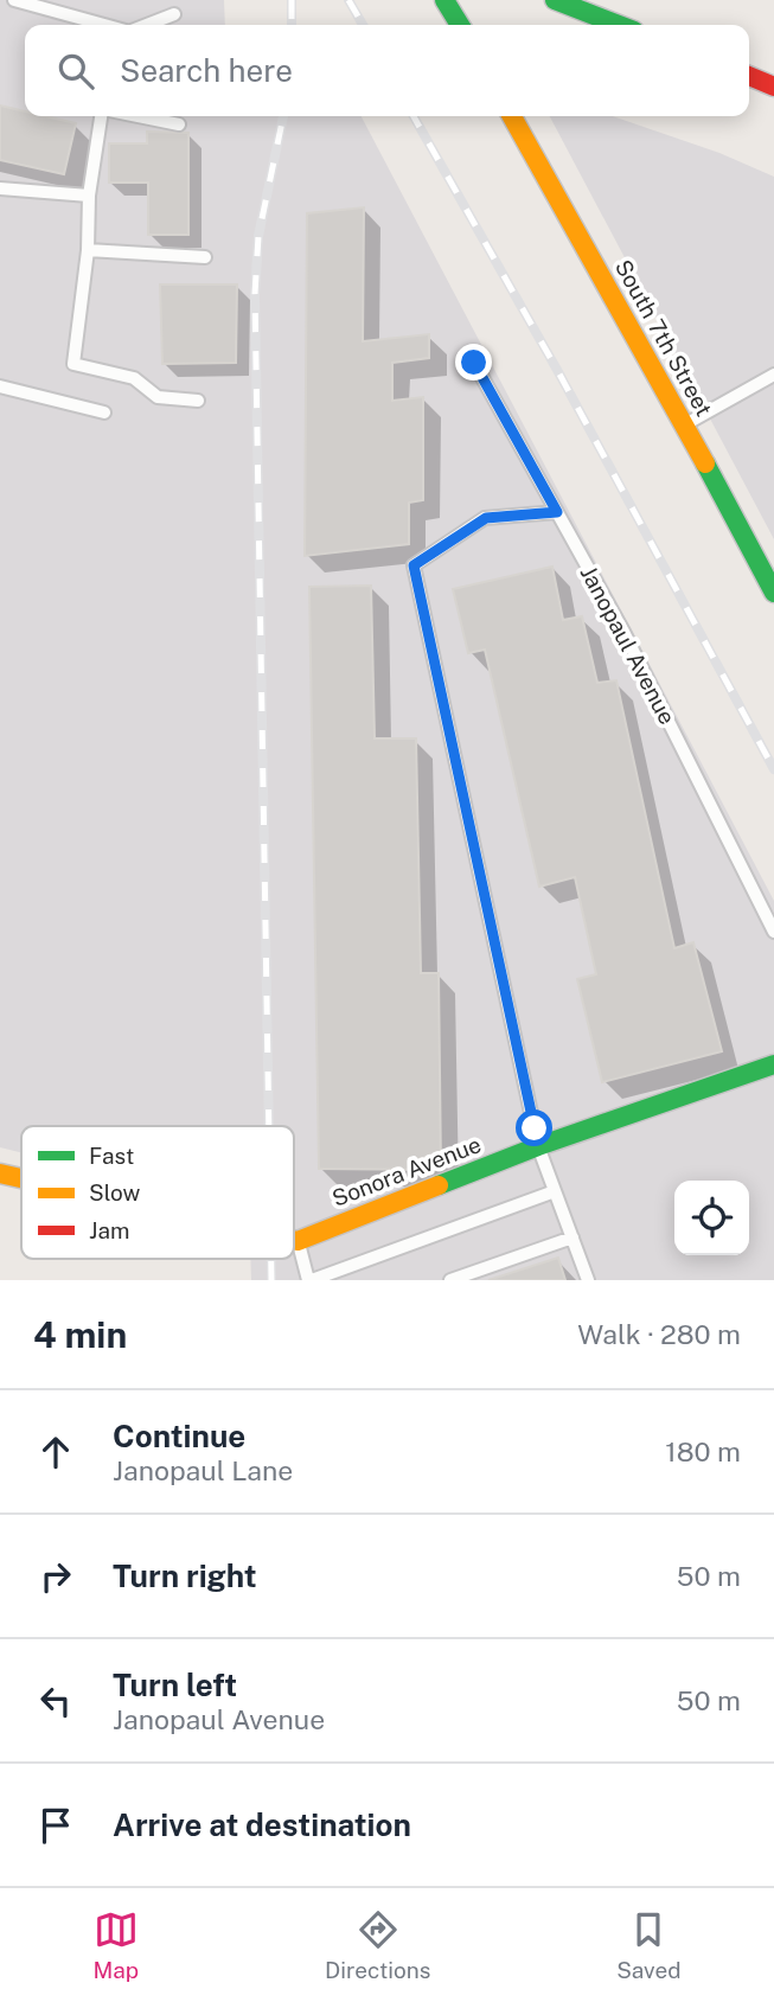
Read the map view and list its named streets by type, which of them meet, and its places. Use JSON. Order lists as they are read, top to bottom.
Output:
{
  "streets": {
    "main road": ["South 7th Street", "Sonora Avenue"],
    "lane": ["Janopaul Avenue"]
  },
  "legend": ["Fast", "Slow", "Jam"],
  "page": {
    "search": "Search here",
    "heading": ["4 min", "Walk · 280 m"],
    "list": [
      ["Continue", "Janopaul Lane", "180 m"],
      ["Turn right", "50 m"],
      ["Turn left", "Janopaul Avenue", "50 m"],
      "Arrive at destination"
    ],
    "nav": ["Map", "Directions", "Saved"]
  }
}
